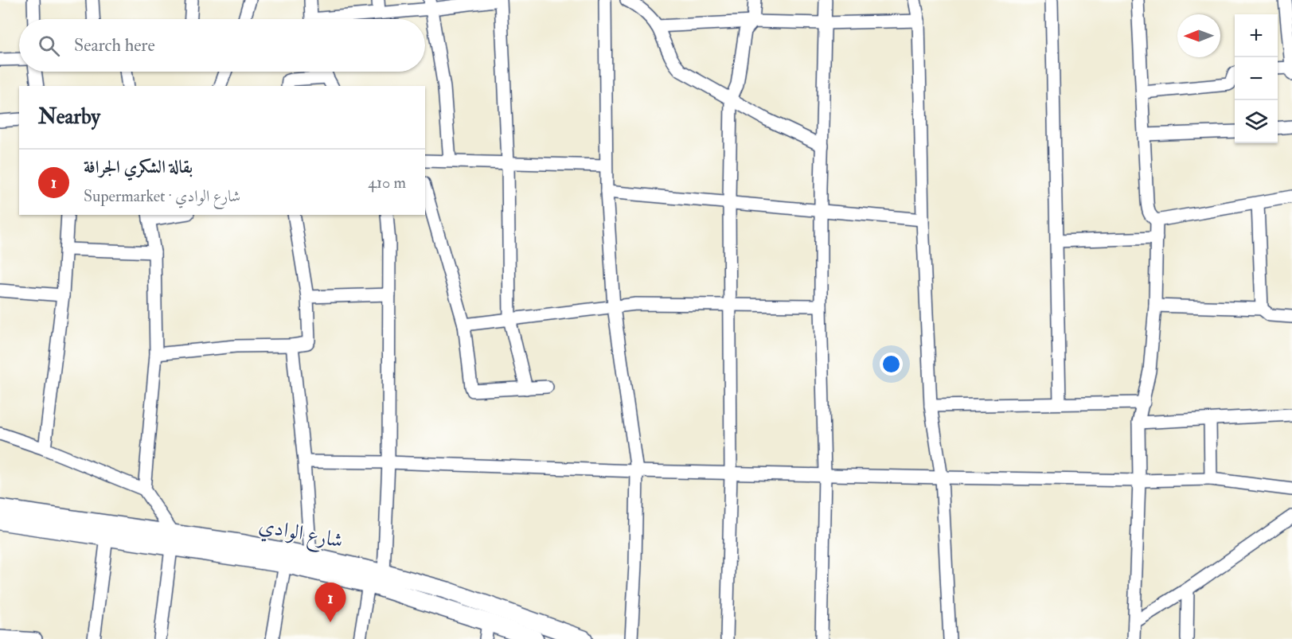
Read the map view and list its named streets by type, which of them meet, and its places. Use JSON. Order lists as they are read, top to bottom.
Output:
{
  "streets": {
    "main road": ["شارع الوادي"]
  },
  "north": "left",
  "page": {
    "map_buttons": ["+", "−"],
    "search": "Search here",
    "heading": "Nearby",
    "list": [
      {
        "mark": "1",
        "name": "بقالة الشكري الجرافة",
        "note": "Supermarket · شارع الوادي",
        "value": "410 m"
      }
    ],
    "pins": "1"
  }
}
